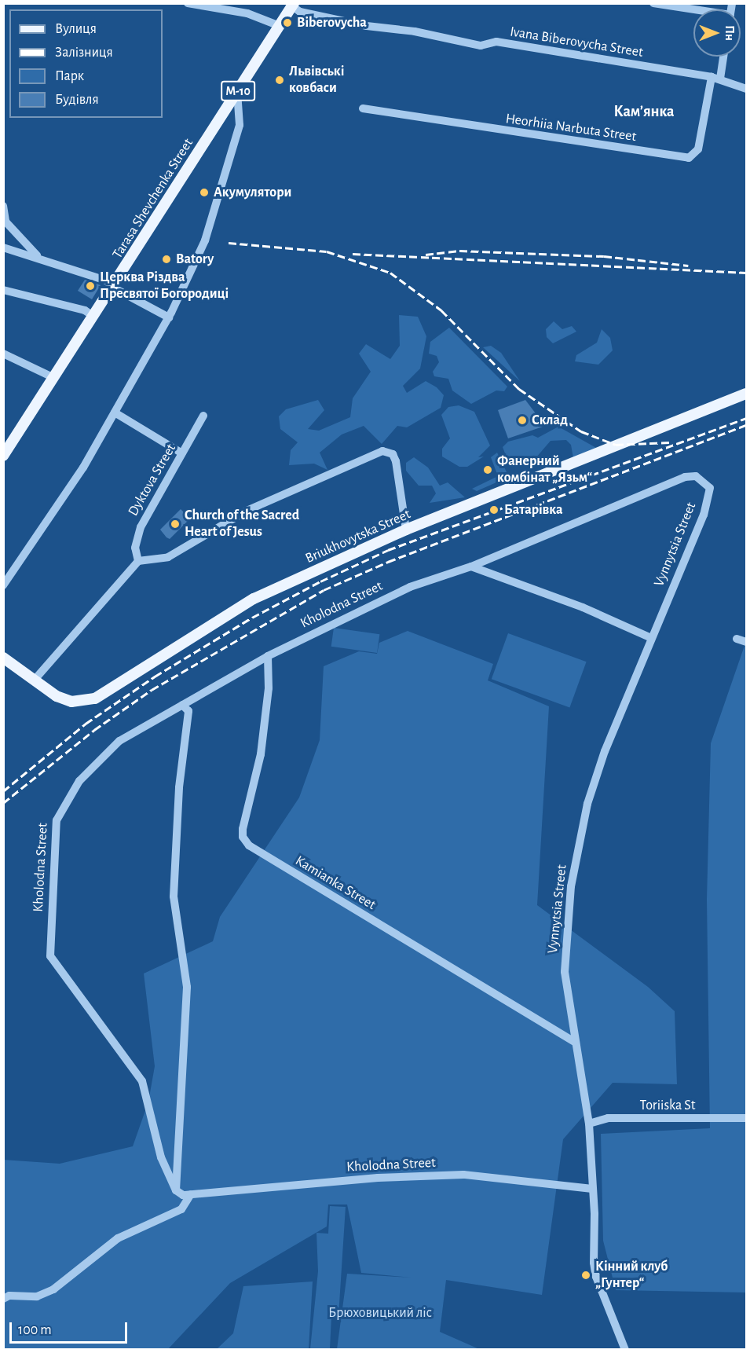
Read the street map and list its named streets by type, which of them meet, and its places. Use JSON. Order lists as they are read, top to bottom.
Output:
{
  "streets": {
    "main road": ["М-10", "Tarasa Shevchenka Street", "Briukhovytska Street"],
    "street": [
      "Ivana Biberovycha Street",
      "Heorhiia Narbuta Street",
      "Dyktova Street",
      "Vynnytsia Street",
      "Kholodna Street",
      "Kamianka Street",
      "Toriiska St"
    ]
  },
  "crossings": [
    ["Ivana Biberovycha Street", "Heorhiia Narbuta Street"],
    ["Ivana Biberovycha Street", "Tarasa Shevchenka Street"],
    ["Vynnytsia Street", "Kholodna Street"],
    ["Vynnytsia Street", "Kamianka Street"],
    ["Vynnytsia Street", "Toriiska St"],
    ["Kholodna Street", "Kamianka Street"]
  ],
  "districts": ["Кам’янка"],
  "parks": ["Брюховицький ліс"],
  "places": [
    "Biberovycha",
    "Львівські ковбаси",
    "Акумулятори",
    "Batory",
    "Церква Різдва Пресвятої Богородиці",
    "Склад",
    "Фанерний комбінат „Язьм“",
    "Батарівка",
    "Church of the Sacred Heart of Jesus",
    "Кінний клуб „Гунтер“"
  ],
  "legend": [
    "Вулиця",
    "Залізниця",
    "Парк",
    "Будівля"
  ],
  "scale_bar": "100 m",
  "north": "right"
}
